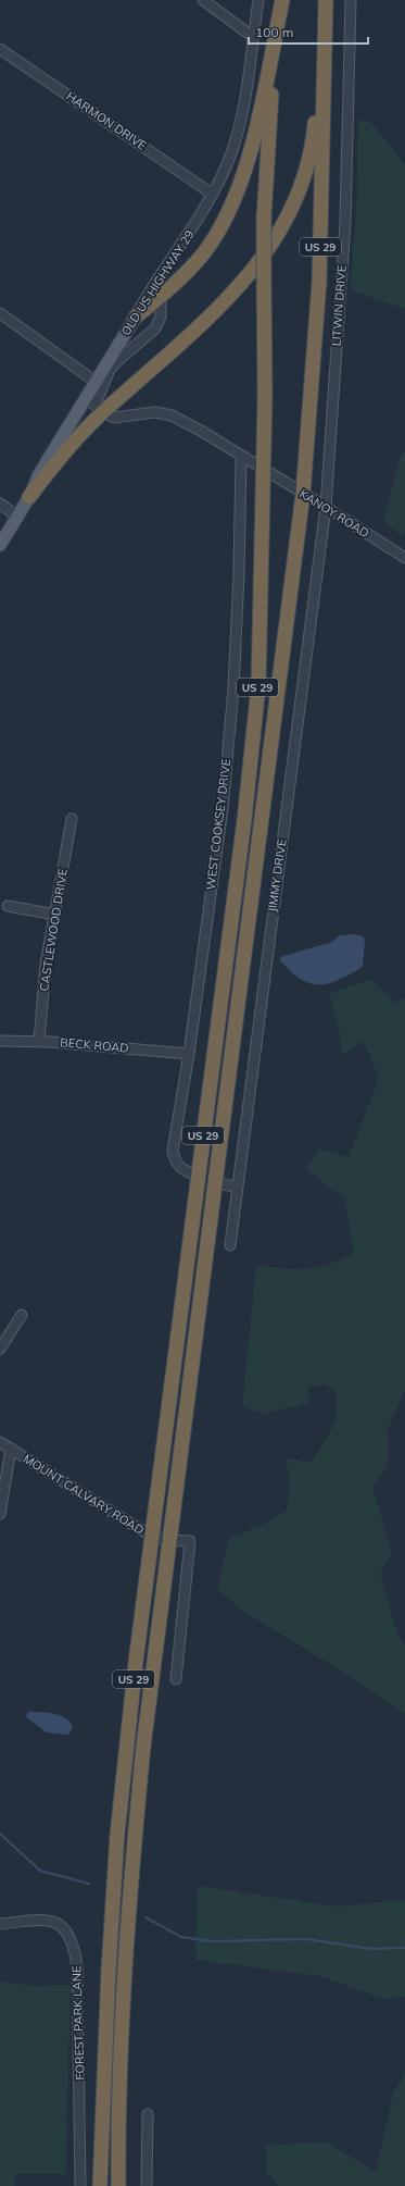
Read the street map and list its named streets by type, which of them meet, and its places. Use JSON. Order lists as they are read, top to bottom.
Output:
{
  "streets": {
    "highway": ["US 29"],
    "main road": ["OLD US HIGHWAY 29"],
    "street": [
      "HARMON DRIVE",
      "LITWIN DRIVE",
      "KANOY ROAD",
      "WEST COOKSEY DRIVE",
      "JIMMY DRIVE",
      "CASTLEWOOD DRIVE",
      "BECK ROAD",
      "MOUNT CALVARY ROAD",
      "FOREST PARK LANE"
    ]
  },
  "crossings": [
    ["HARMON DRIVE", "OLD US HIGHWAY 29"],
    ["US 29", "KANOY ROAD"],
    ["US 29", "WEST COOKSEY DRIVE"],
    ["US 29", "MOUNT CALVARY ROAD"],
    ["OLD US HIGHWAY 29", "KANOY ROAD"],
    ["LITWIN DRIVE", "KANOY ROAD"],
    ["LITWIN DRIVE", "JIMMY DRIVE"],
    ["KANOY ROAD", "WEST COOKSEY DRIVE"],
    ["KANOY ROAD", "JIMMY DRIVE"],
    ["WEST COOKSEY DRIVE", "BECK ROAD"],
    ["CASTLEWOOD DRIVE", "BECK ROAD"]
  ],
  "scale_bar": "100 m"
}
